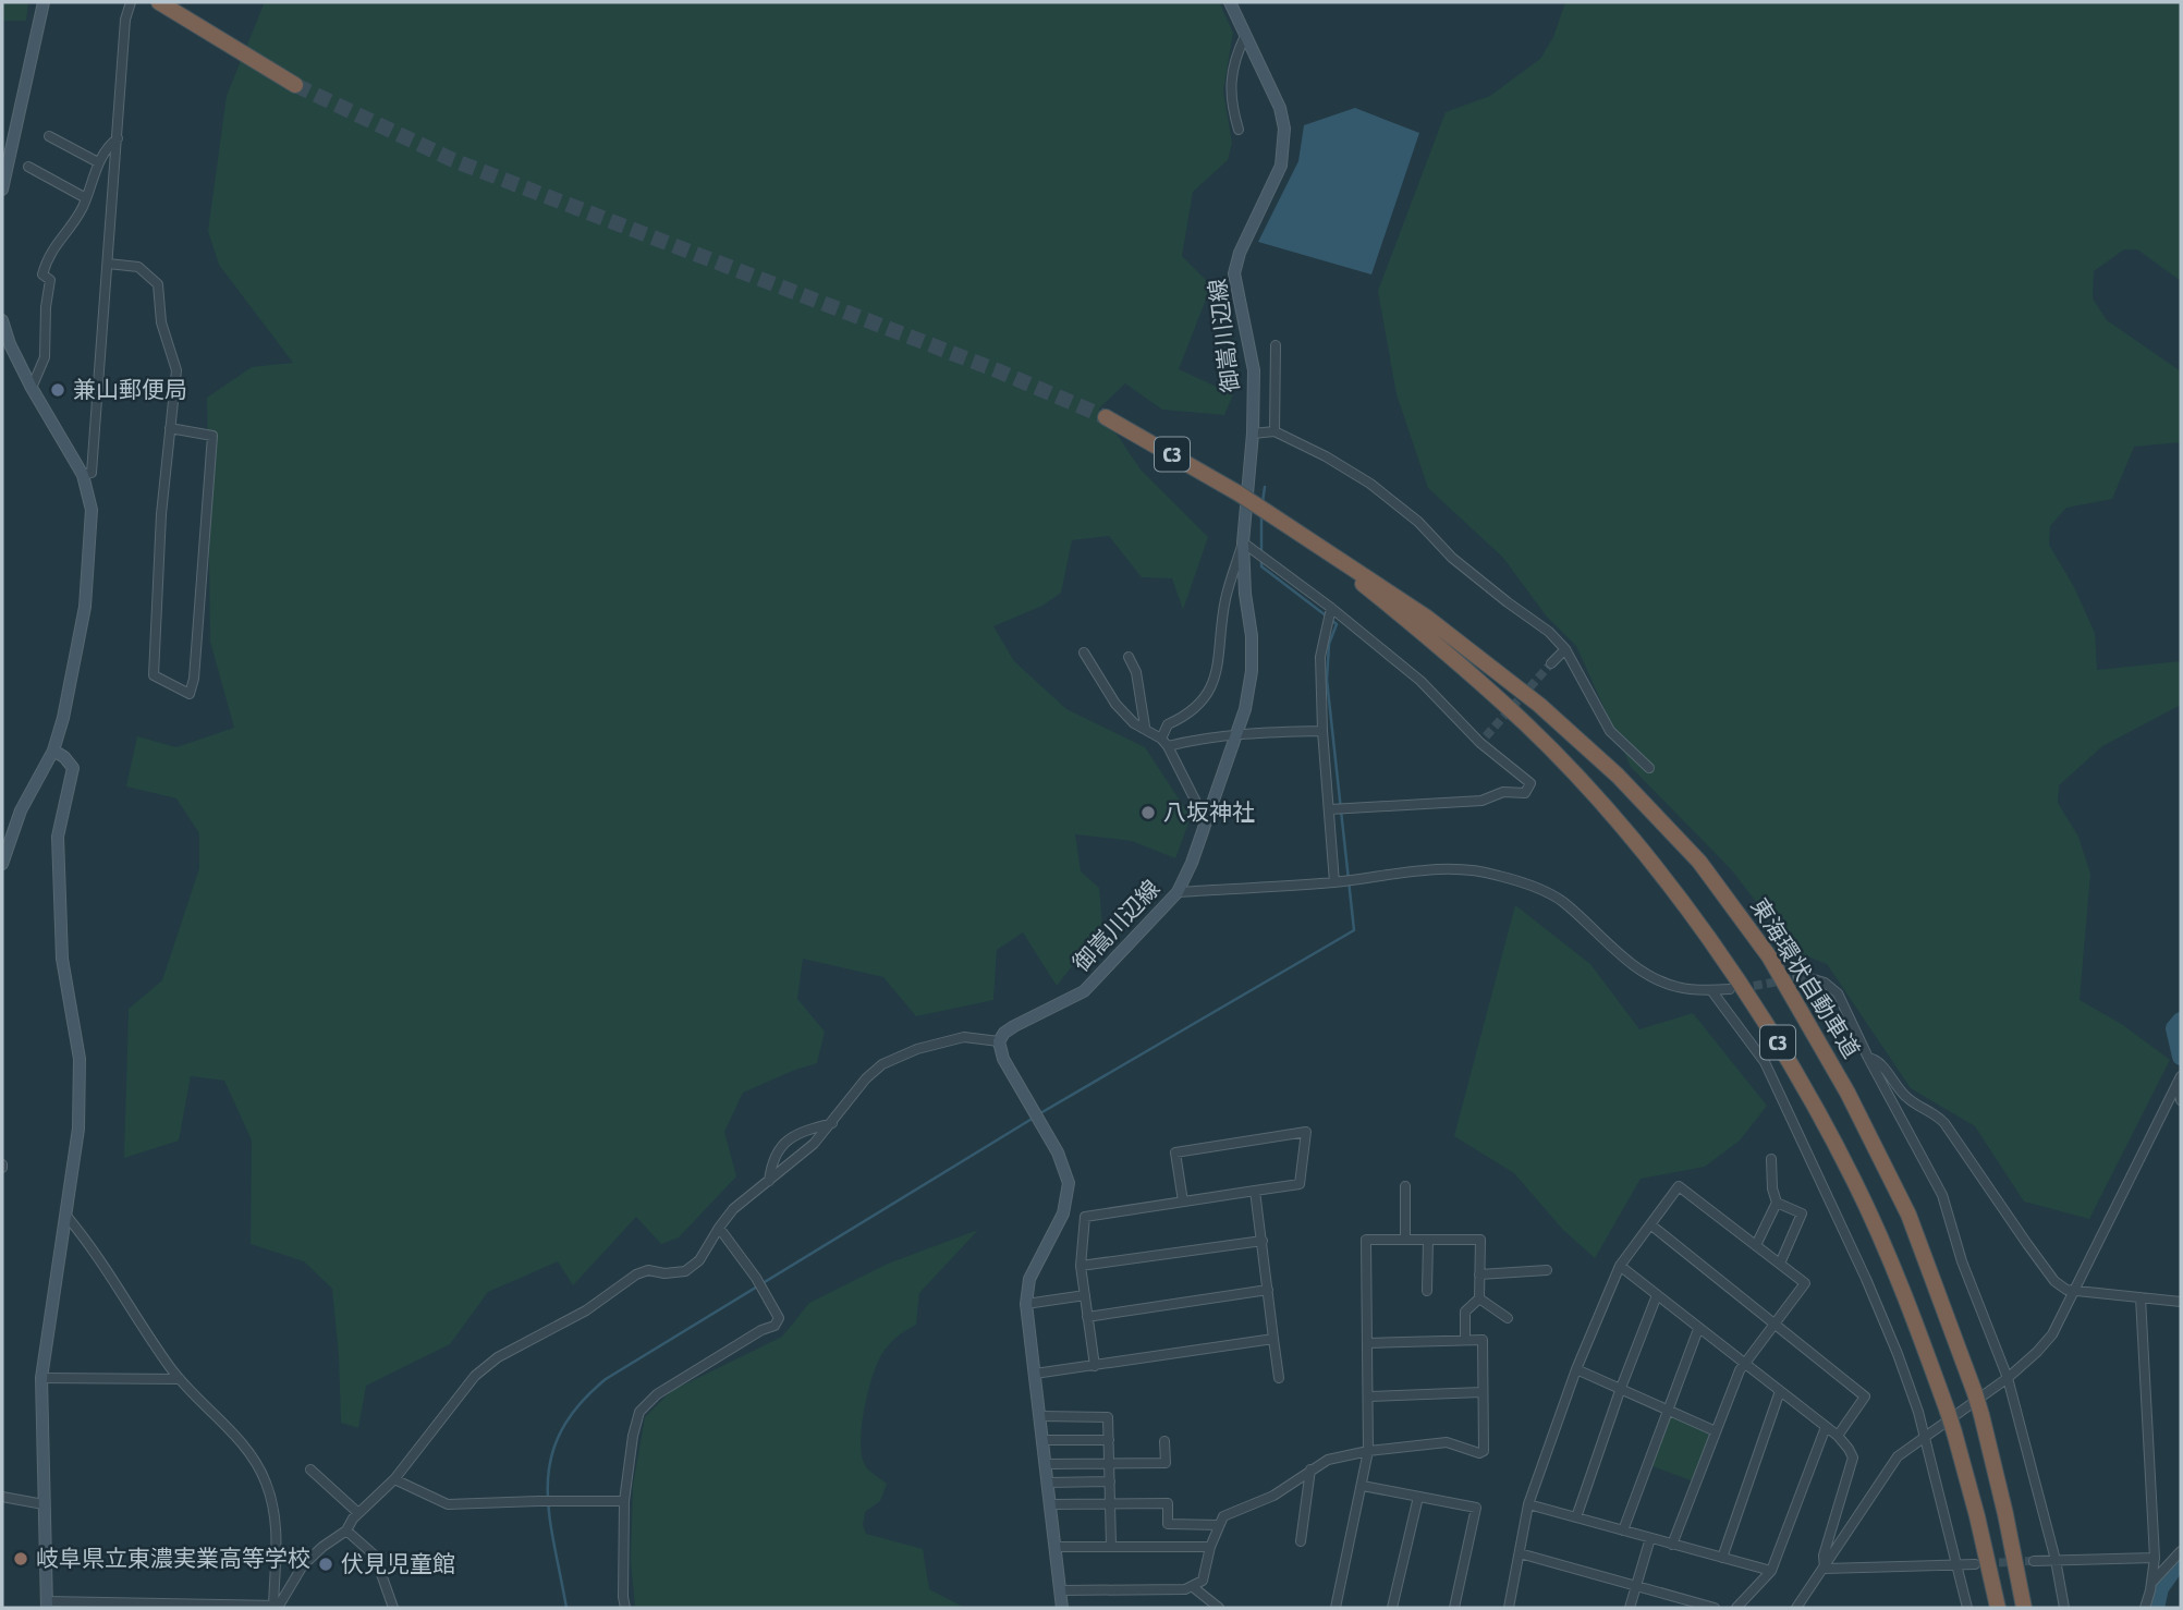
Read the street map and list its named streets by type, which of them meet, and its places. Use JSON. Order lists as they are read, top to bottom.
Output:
{
  "streets": {
    "highway": ["C3", "東海環状自動車道"],
    "main road": ["御嵩川辺線"]
  },
  "places": [
    "兼山郵便局",
    "八坂神社",
    "岐阜県立東濃実業高等学校",
    "伏見児童館"
  ]
}
